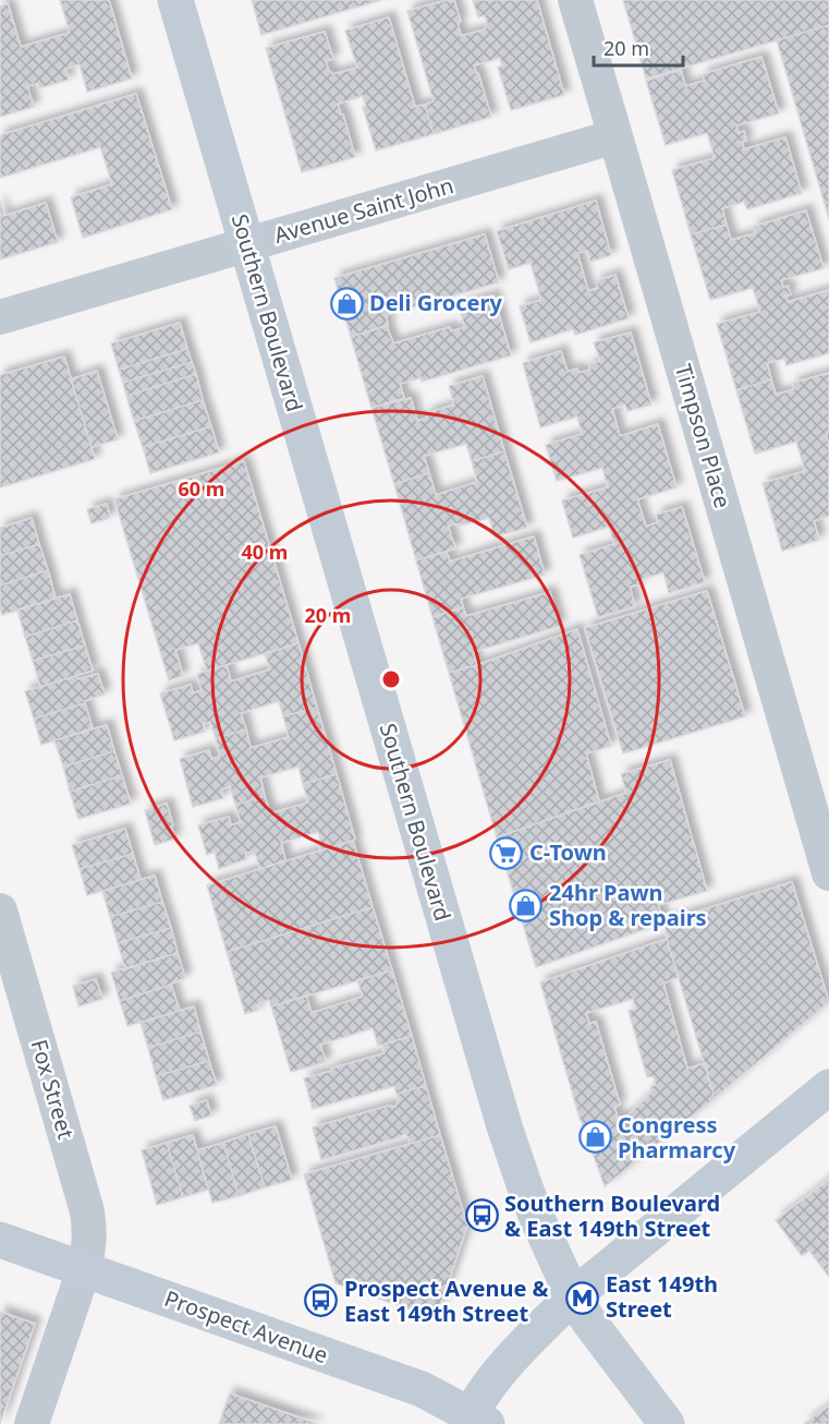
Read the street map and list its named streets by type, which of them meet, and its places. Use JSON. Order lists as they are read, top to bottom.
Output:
{
  "streets": {
    "main road": ["Southern Boulevard", "Prospect Avenue"],
    "street": ["Avenue Saint John", "Timpson Place", "Fox Street"]
  },
  "crossings": [
    ["Avenue Saint John", "Southern Boulevard"],
    ["Avenue Saint John", "Timpson Place"],
    ["Fox Street", "Prospect Avenue"]
  ],
  "places": {
    "shop": ["Deli Grocery", "24hr Pawn Shop & repairs", "Congress Pharmarcy"],
    "supermarket": ["C-Town"],
    "bus stop": ["Southern Boulevard & East 149th Street", "Prospect Avenue & East 149th Street"],
    "metro station": ["East 149th Street"]
  },
  "scale_bar": "20 m",
  "rings": ["60 m", "40 m", "20 m"]
}
